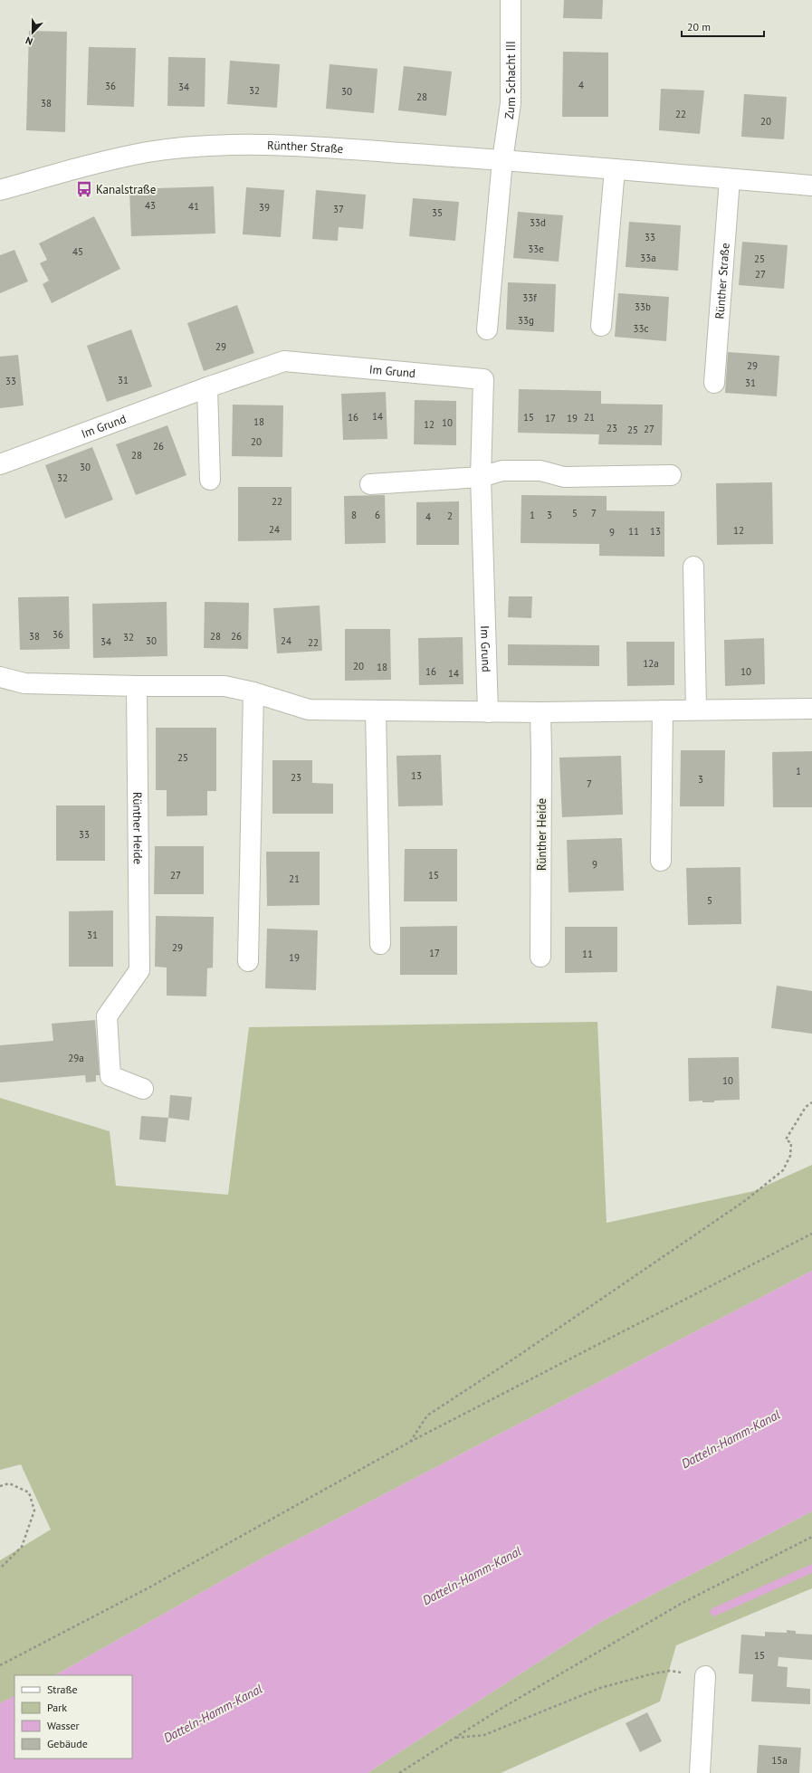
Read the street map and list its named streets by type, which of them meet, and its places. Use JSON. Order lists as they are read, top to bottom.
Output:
{
  "streets": {
    "street": [
      "Zum Schacht III",
      "Rünther Straße",
      "Im Grund",
      "Rünther Heide"
    ]
  },
  "crossings": [
    ["Zum Schacht III", "Rünther Straße"]
  ],
  "water": ["Datteln-Hamm-Kanal"],
  "places": {
    "bus stop": ["Kanalstraße"]
  },
  "house_numbers": [
    "4",
    "36",
    "34",
    "32",
    "30",
    "28",
    "38",
    "22",
    "20",
    "43",
    "41",
    "39",
    "37",
    "35",
    "33d",
    "33",
    "33e",
    "45",
    "33a",
    "25",
    "27",
    "33f",
    "33b",
    "33g",
    "33c",
    "29",
    "29",
    "31",
    "33",
    "31",
    "14",
    "16",
    "15",
    "21",
    "17",
    "19",
    "18",
    "10",
    "12",
    "23",
    "27",
    "25",
    "20",
    "26",
    "28",
    "30",
    "32",
    "22",
    "5",
    "7",
    "8",
    "6",
    "1",
    "3",
    "2",
    "4",
    "24",
    "12",
    "11",
    "13",
    "9",
    "36",
    "38",
    "28",
    "26",
    "32",
    "30",
    "24",
    "34",
    "22",
    "12a",
    "20",
    "18",
    "16",
    "10",
    "14",
    "25",
    "1",
    "13",
    "23",
    "3",
    "7",
    "33",
    "9",
    "27",
    "15",
    "21",
    "5",
    "31",
    "29",
    "17",
    "11",
    "19",
    "29a",
    "10",
    "15",
    "15a"
  ],
  "legend": [
    "Straße",
    "Park",
    "Wasser",
    "Gebäude"
  ],
  "scale_bar": "20 m",
  "north": "bottom"
}
